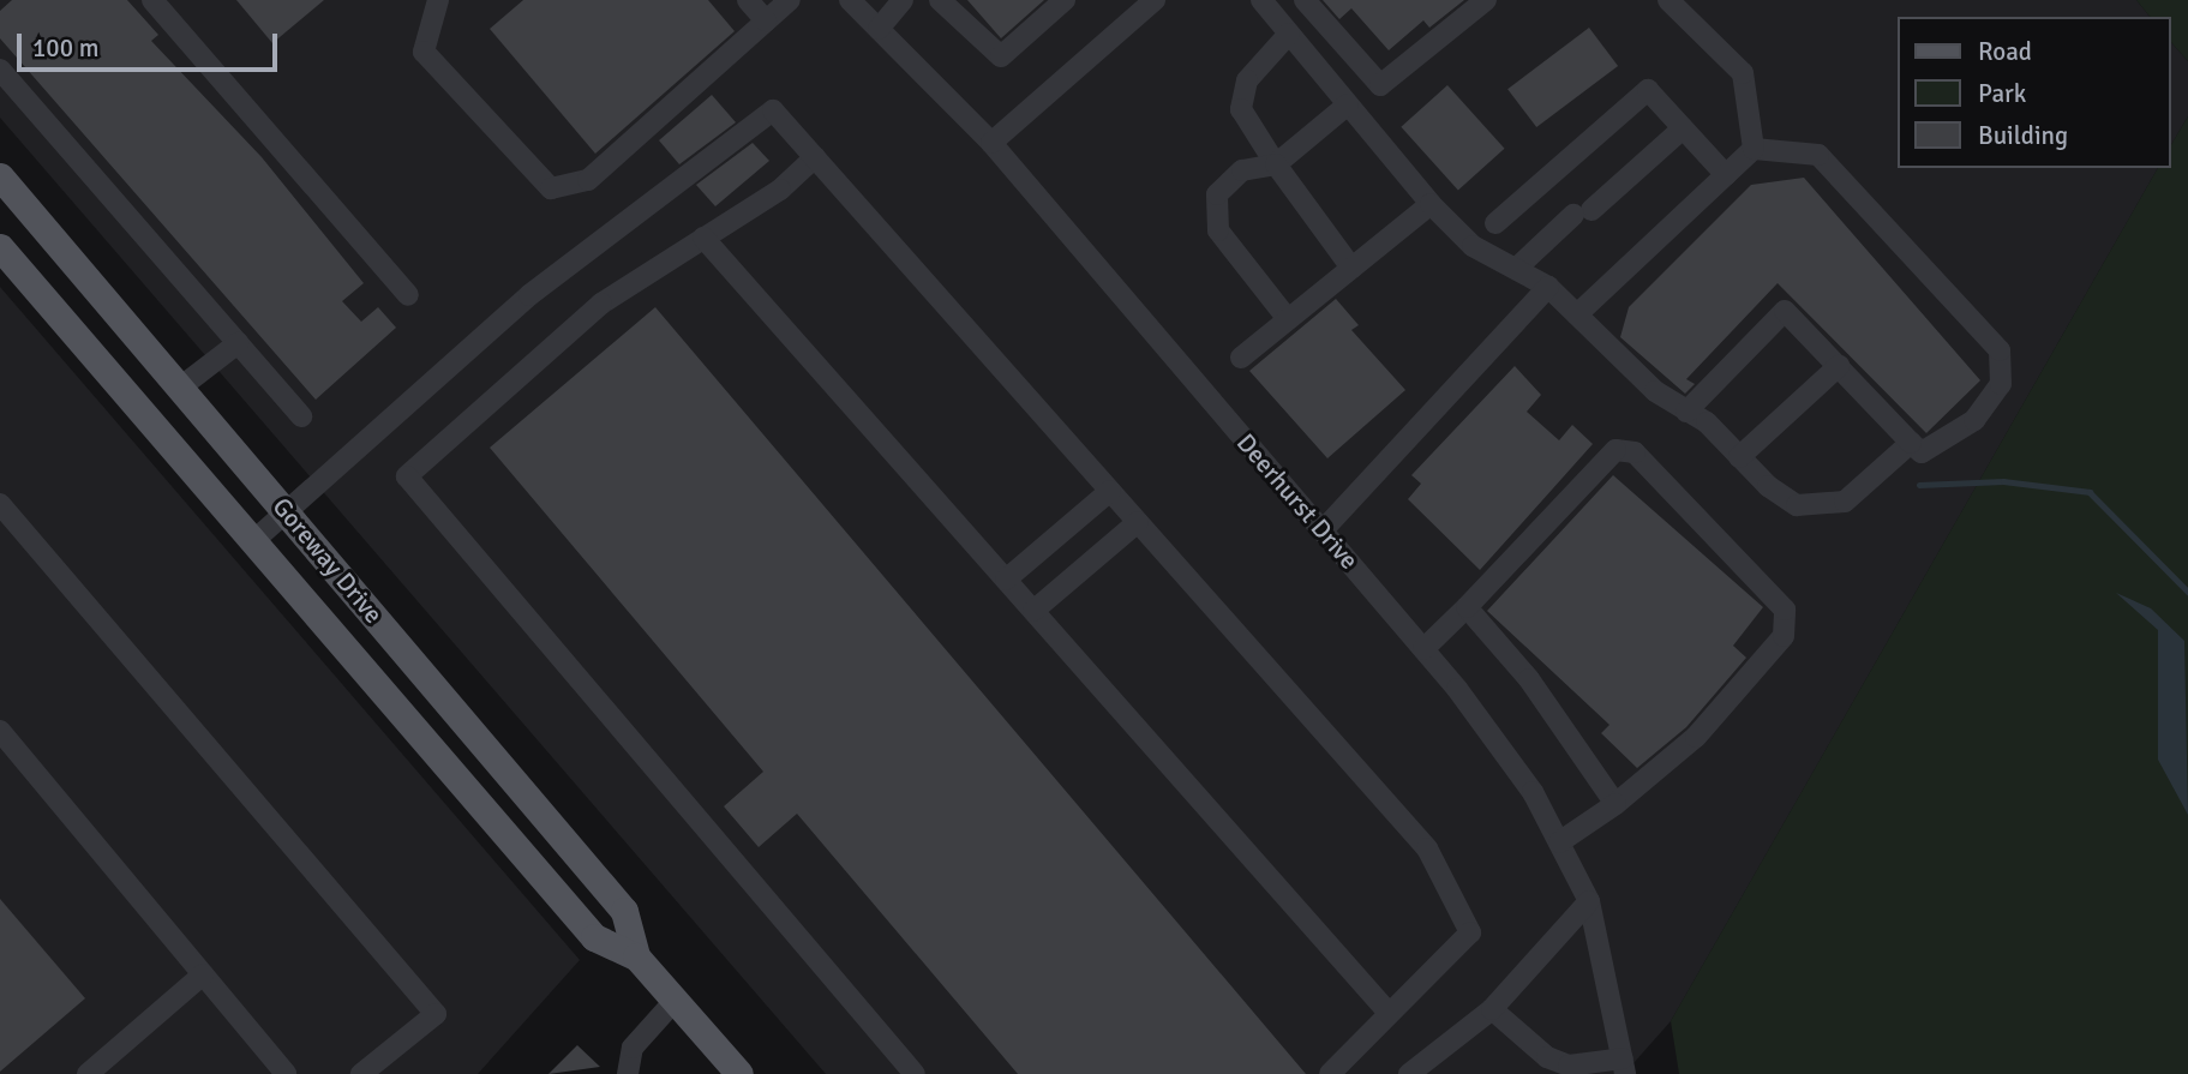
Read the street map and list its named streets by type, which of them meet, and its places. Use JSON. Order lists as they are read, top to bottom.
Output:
{
  "streets": {
    "main road": ["Goreway Drive"],
    "street": ["Deerhurst Drive"]
  },
  "legend": ["Road", "Park", "Building"],
  "scale_bar": "100 m"
}
